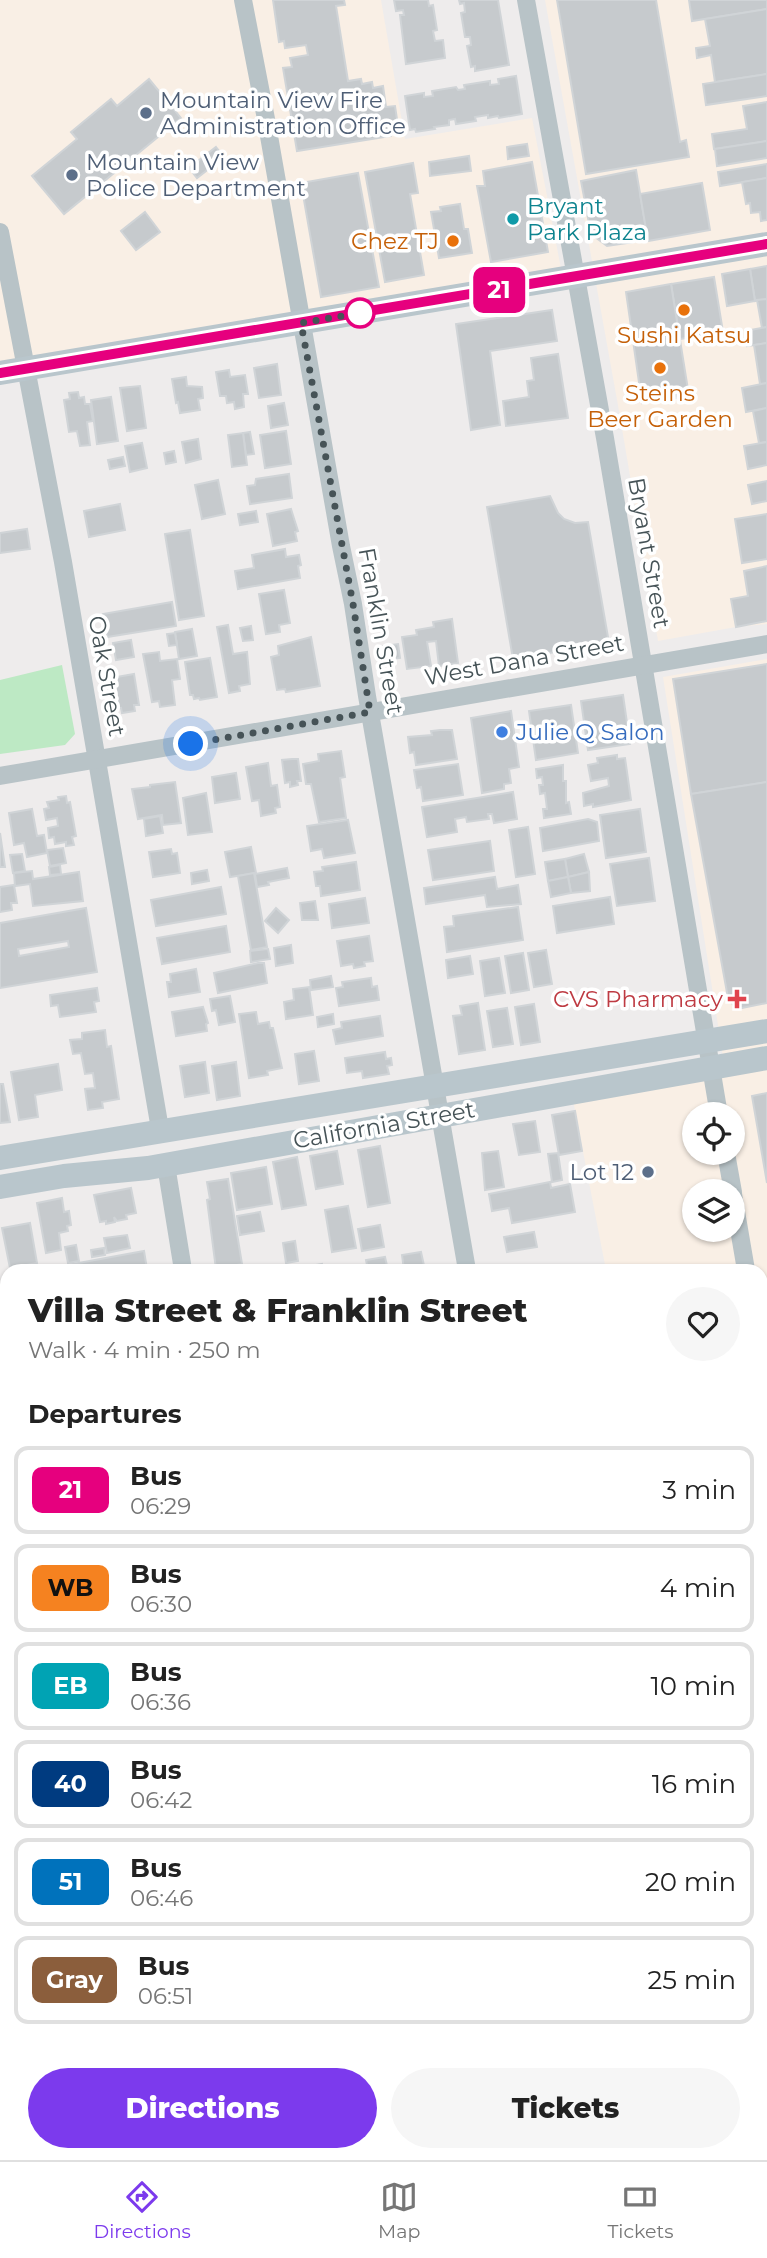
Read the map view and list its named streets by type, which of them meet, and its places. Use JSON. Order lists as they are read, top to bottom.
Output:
{
  "streets": {
    "main road": ["California Street"],
    "street": [
      "Bryant Street",
      "Franklin Street",
      "West Dana Street",
      "Oak Street"
    ]
  },
  "crossings": [
    ["Bryant Street", "West Dana Street"],
    ["Bryant Street", "California Street"],
    ["Franklin Street", "West Dana Street"],
    ["Franklin Street", "California Street"],
    ["West Dana Street", "Oak Street"],
    ["Oak Street", "California Street"]
  ],
  "places": {
    "other": [
      "Mountain View Fire Administration Office",
      "Mountain View Police Department",
      "Bryant Park Plaza",
      "Chez TJ",
      "Sushi Katsu",
      "Steins Beer Garden",
      "Julie Q Salon",
      "Lot 12"
    ],
    "health": ["CVS Pharmacy"]
  },
  "lines": ["bus line 21"],
  "page": {
    "on_map": "21",
    "heading": [
      ["Villa Street & Franklin Street", "Walk · 4 min · 250 m"],
      "Departures"
    ],
    "list": [
      {
        "mark": "21",
        "name": "Bus",
        "note": "06:29",
        "value": "3 min"
      },
      {
        "mark": "WB",
        "name": "Bus",
        "note": "06:30",
        "value": "4 min"
      },
      {
        "mark": "EB",
        "name": "Bus",
        "note": "06:36",
        "value": "10 min"
      },
      {
        "mark": "40",
        "name": "Bus",
        "note": "06:42",
        "value": "16 min"
      },
      {
        "mark": "51",
        "name": "Bus",
        "note": "06:46",
        "value": "20 min"
      },
      {
        "mark": "Gray",
        "name": "Bus",
        "note": "06:51",
        "value": "25 min"
      }
    ],
    "buttons": ["Directions", "Tickets"],
    "tabs": ["Directions", "Map", "Tickets"]
  }
}
